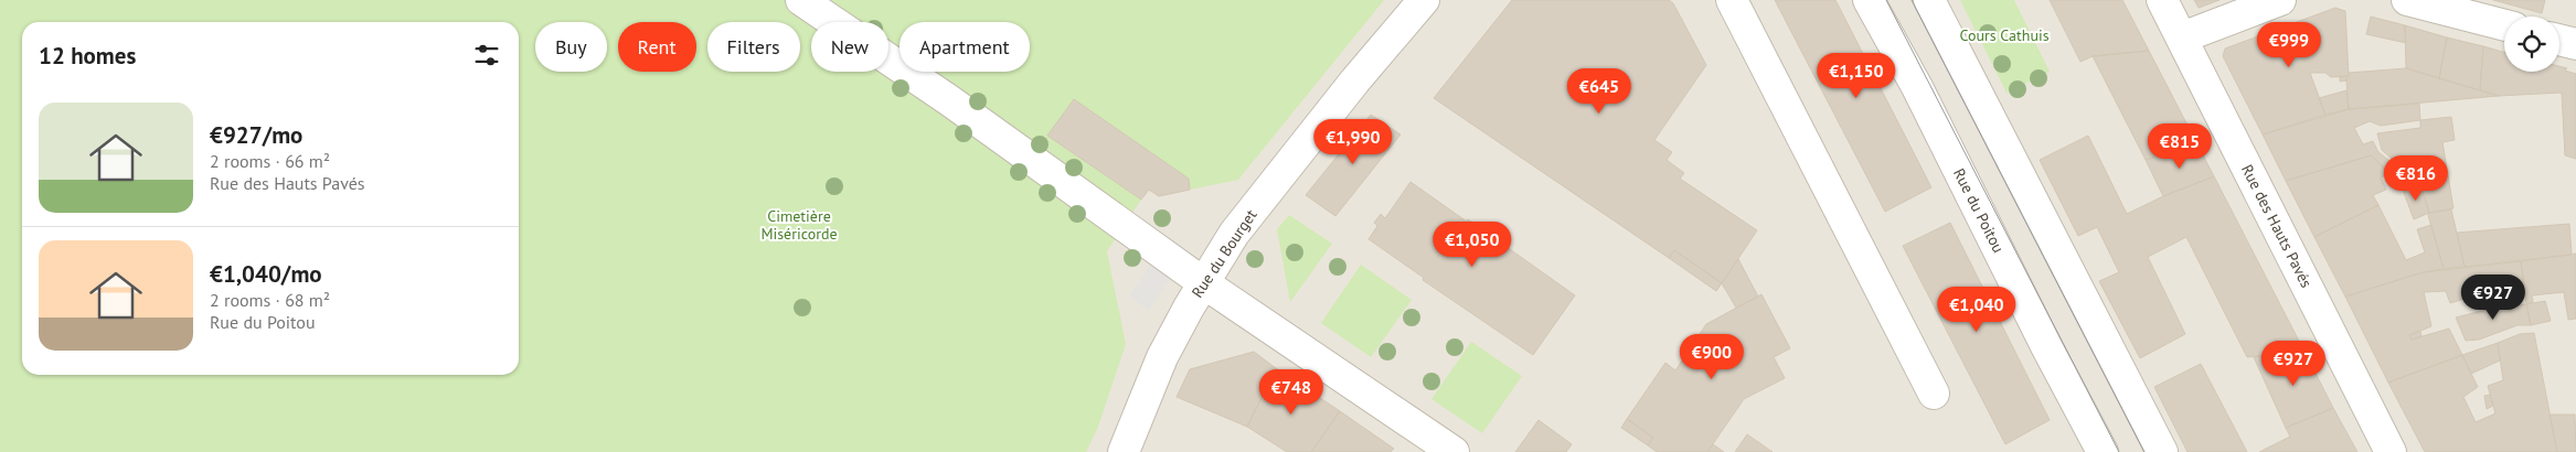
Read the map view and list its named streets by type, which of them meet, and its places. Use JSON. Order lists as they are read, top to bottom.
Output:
{
  "streets": {
    "street": ["Rue du Poitou", "Rue des Hauts Pavés", "Rue du Bourget"]
  },
  "parks": ["Cours Cathuis", "Cimetière Miséricorde"],
  "page": {
    "price": [
      "€999",
      "€1,150",
      "€645",
      "€1,990",
      "€815",
      "€816",
      "€1,050",
      "€927",
      "€1,040",
      "€900",
      "€927",
      "€748"
    ],
    "chip": [
      "Buy",
      "Rent",
      "Filters",
      "New",
      "Apartment"
    ],
    "heading": "12 homes",
    "list": [
      {
        "name": "€927/mo",
        "note": "2 rooms · 66 m² · Rue des Hauts Pavés"
      },
      {
        "name": "€1,040/mo",
        "note": "2 rooms · 68 m² · Rue du Poitou"
      }
    ]
  }
}
